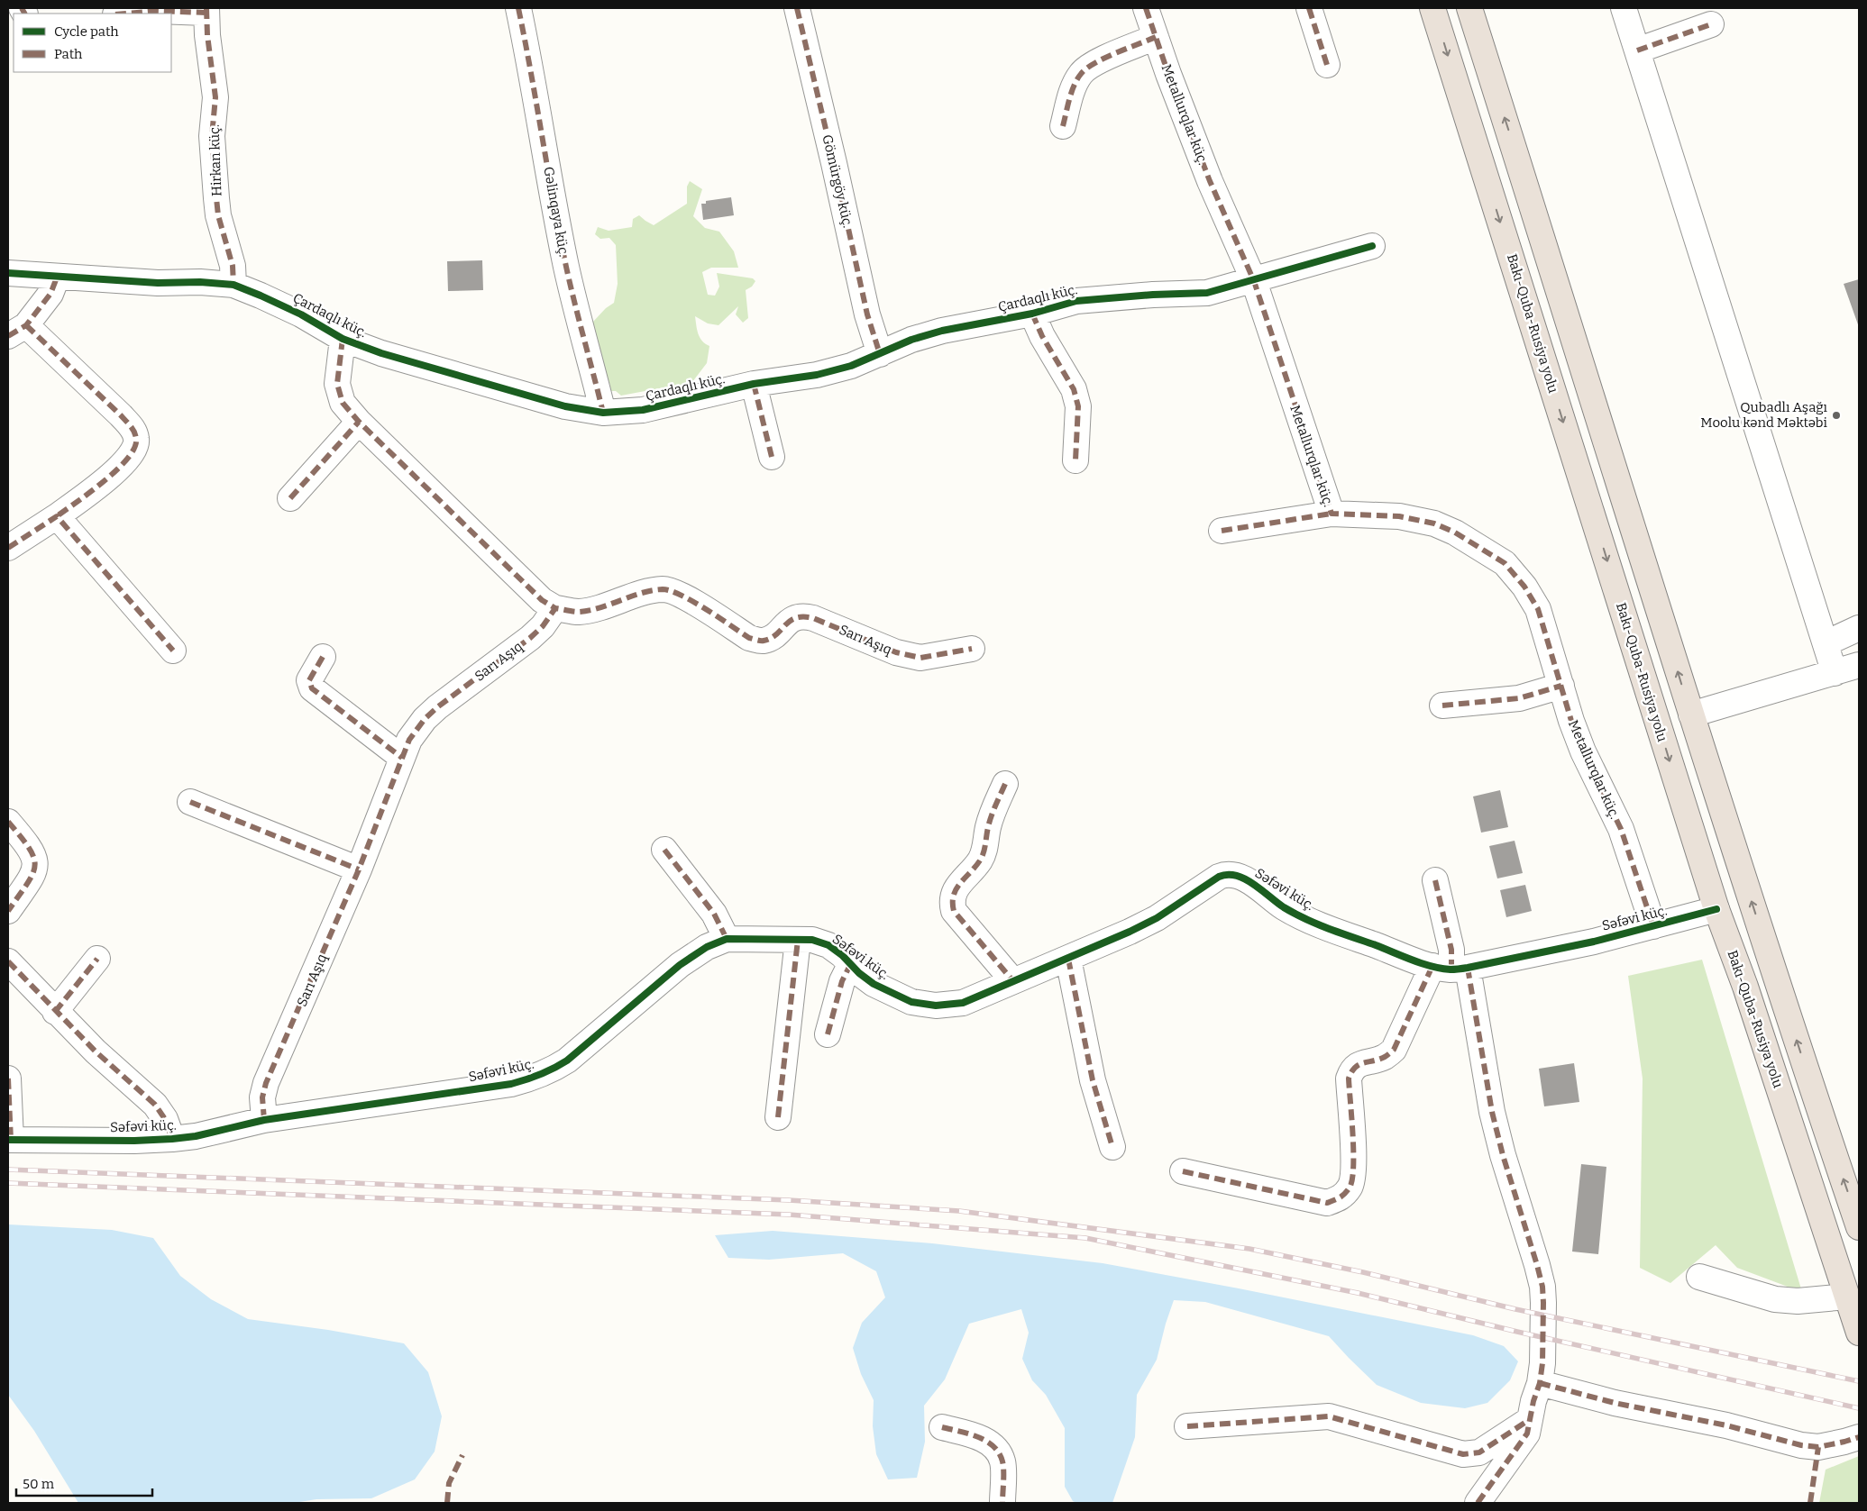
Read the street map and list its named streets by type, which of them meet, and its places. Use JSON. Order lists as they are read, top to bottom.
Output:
{
  "streets": {
    "highway": ["Bakı-Quba-Rusiya yolu"],
    "street": [
      "Metallurqlar küç.",
      "Hirkan küç.",
      "Gömürgöy küç.",
      "Gəlinqaya küç.",
      "Çardaqlı küç.",
      "Sarı Aşıq",
      "Səfəvi küç."
    ]
  },
  "crossings": [
    ["Metallurqlar küç.", "Çardaqlı küç."],
    ["Metallurqlar küç.", "Səfəvi küç."],
    ["Hirkan küç.", "Çardaqlı küç."],
    ["Gömürgöy küç.", "Çardaqlı küç."],
    ["Gəlinqaya küç.", "Çardaqlı küç."],
    ["Bakı-Quba-Rusiya yolu", "Səfəvi küç."],
    ["Sarı Aşıq", "Səfəvi küç."]
  ],
  "places": ["Qubadlı Aşağı Moolu kənd Məktəbi"],
  "legend": ["Cycle path", "Path"],
  "scale_bar": "50 m"
}
